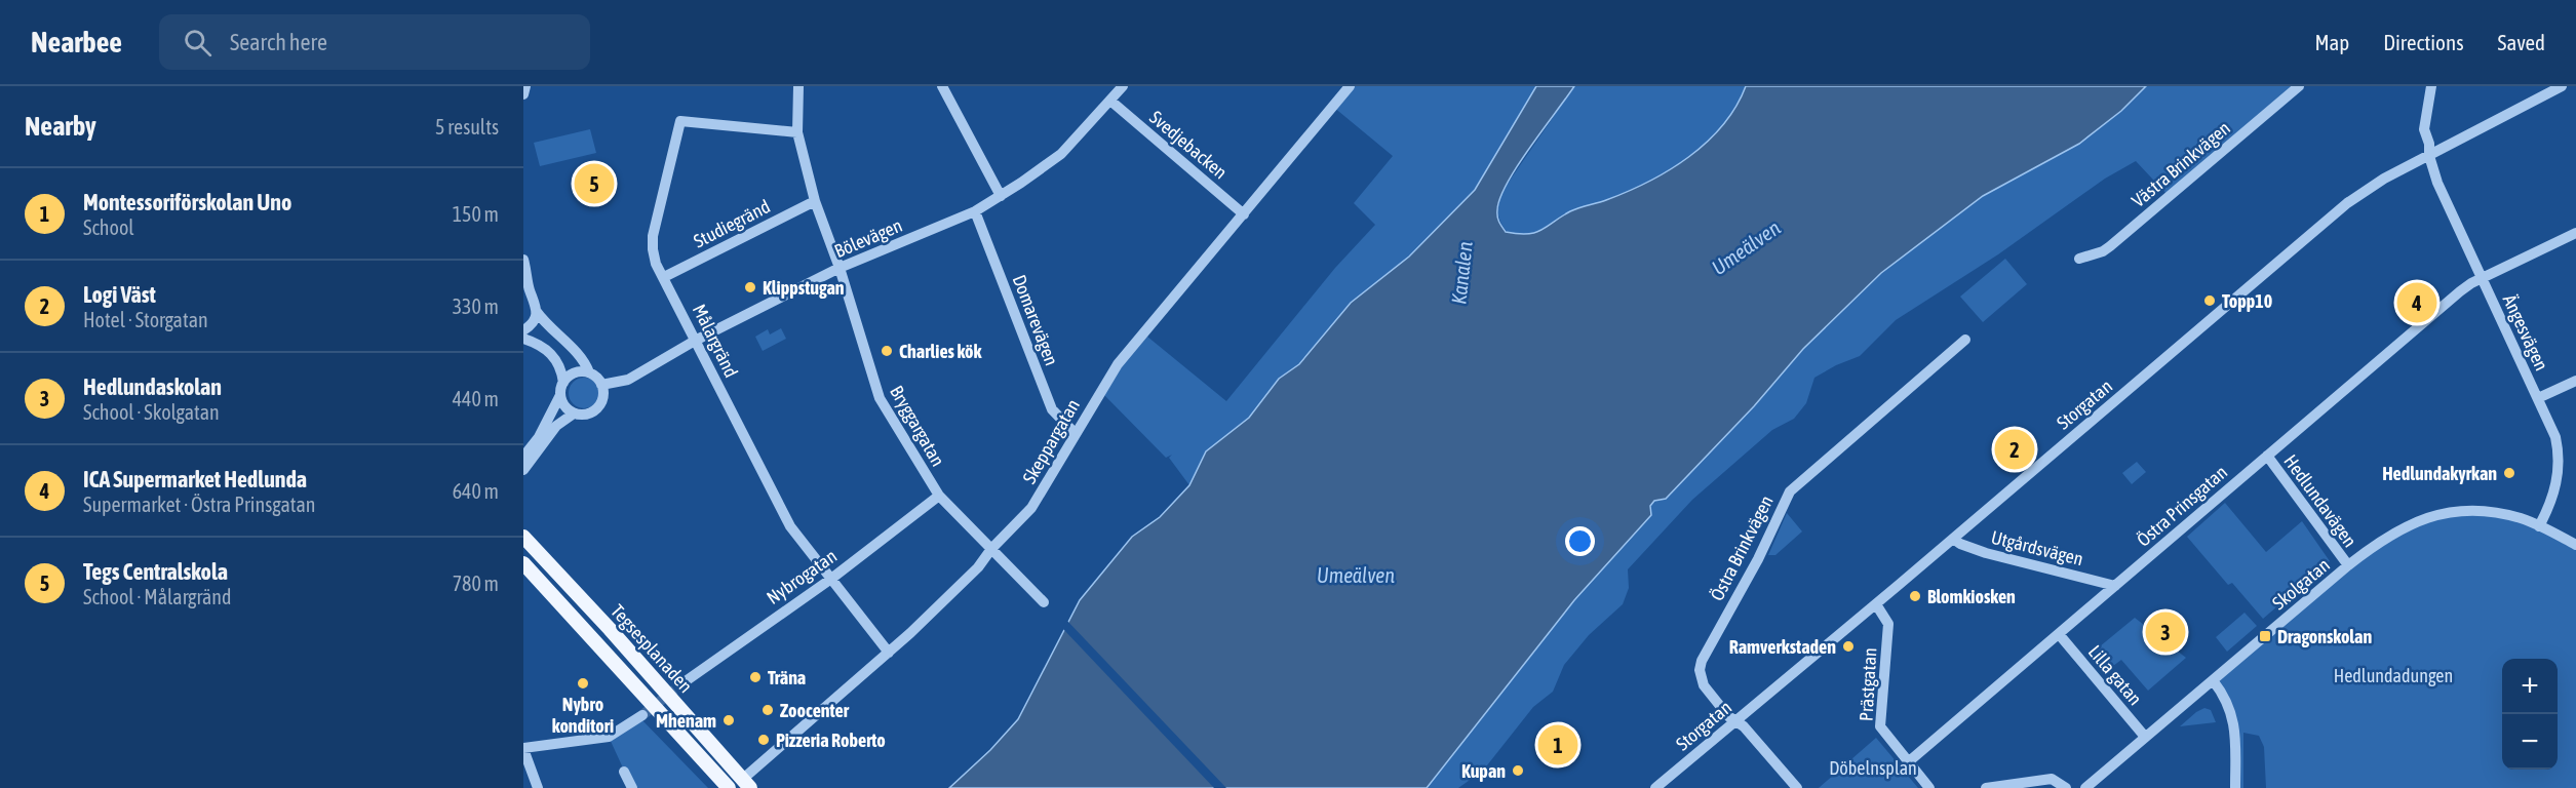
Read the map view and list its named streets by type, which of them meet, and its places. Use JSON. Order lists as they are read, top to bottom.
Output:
{
  "streets": {
    "main road": ["Tegsesplanaden"],
    "street": [
      "Svedjebacken",
      "Västra Brinkvägen",
      "Studiegränd",
      "Bölevägen",
      "Domarevägen",
      "Ängesvägen",
      "Målargränd",
      "Storgatan",
      "Bryggargatan",
      "Skeppargatan",
      "Hedlundavägen",
      "Östra Prinsgatan",
      "Östra Brinkvägen",
      "Utgårdsvägen",
      "Nybrogatan",
      "Skolgatan",
      "Lilla gatan",
      "Prästgatan"
    ]
  },
  "crossings": [
    ["Svedjebacken", "Bölevägen"],
    ["Svedjebacken", "Skeppargatan"],
    ["Studiegränd", "Målargränd"],
    ["Studiegränd", "Bryggargatan"],
    ["Bölevägen", "Domarevägen"],
    ["Bölevägen", "Målargränd"],
    ["Bölevägen", "Bryggargatan"],
    ["Domarevägen", "Skeppargatan"],
    ["Ängesvägen", "Storgatan"],
    ["Ängesvägen", "Östra Prinsgatan"],
    ["Ängesvägen", "Skolgatan"],
    ["Målargränd", "Bryggargatan"],
    ["Målargränd", "Skeppargatan"],
    ["Målargränd", "Nybrogatan"],
    ["Storgatan", "Östra Brinkvägen"],
    ["Storgatan", "Utgårdsvägen"],
    ["Storgatan", "Prästgatan"],
    ["Bryggargatan", "Skeppargatan"],
    ["Bryggargatan", "Nybrogatan"],
    ["Skeppargatan", "Tegsesplanaden"],
    ["Hedlundavägen", "Östra Prinsgatan"],
    ["Hedlundavägen", "Skolgatan"],
    ["Östra Prinsgatan", "Utgårdsvägen"],
    ["Östra Prinsgatan", "Lilla gatan"],
    ["Östra Prinsgatan", "Prästgatan"],
    ["Skolgatan", "Lilla gatan"]
  ],
  "water": ["Umeälven", "Kanalen"],
  "parks": ["Hedlundadungen", "Döbelnsplan"],
  "places": {
    "other": [
      "Klippstugan",
      "Topp10",
      "Charlies kök",
      "Hedlundakyrkan",
      "Blomkiosken",
      "Ramverkstaden",
      "Träna",
      "Nybro konditori",
      "Zoocenter",
      "Mhenam",
      "Pizzeria Roberto",
      "Kupan"
    ],
    "transit": ["Dragonskolan"]
  },
  "page": {
    "header": "Nearbee",
    "search": "Search here",
    "nav": ["Map", "Directions", "Saved"],
    "heading": ["Nearby", "5 results"],
    "pins": [
      "5",
      "4",
      "2",
      "3",
      "1"
    ],
    "list": [
      {
        "mark": "1",
        "name": "Montessoriförskolan Uno",
        "note": "School",
        "value": "150 m"
      },
      {
        "mark": "2",
        "name": "Logi Väst",
        "note": "Hotel · Storgatan",
        "value": "330 m"
      },
      {
        "mark": "3",
        "name": "Hedlundaskolan",
        "note": "School · Skolgatan",
        "value": "440 m"
      },
      {
        "mark": "4",
        "name": "ICA Supermarket Hedlunda",
        "note": "Supermarket · Östra Prinsgatan",
        "value": "640 m"
      },
      {
        "mark": "5",
        "name": "Tegs Centralskola",
        "note": "School · Målargränd",
        "value": "780 m"
      }
    ],
    "map_buttons": ["+", "−"]
  }
}
